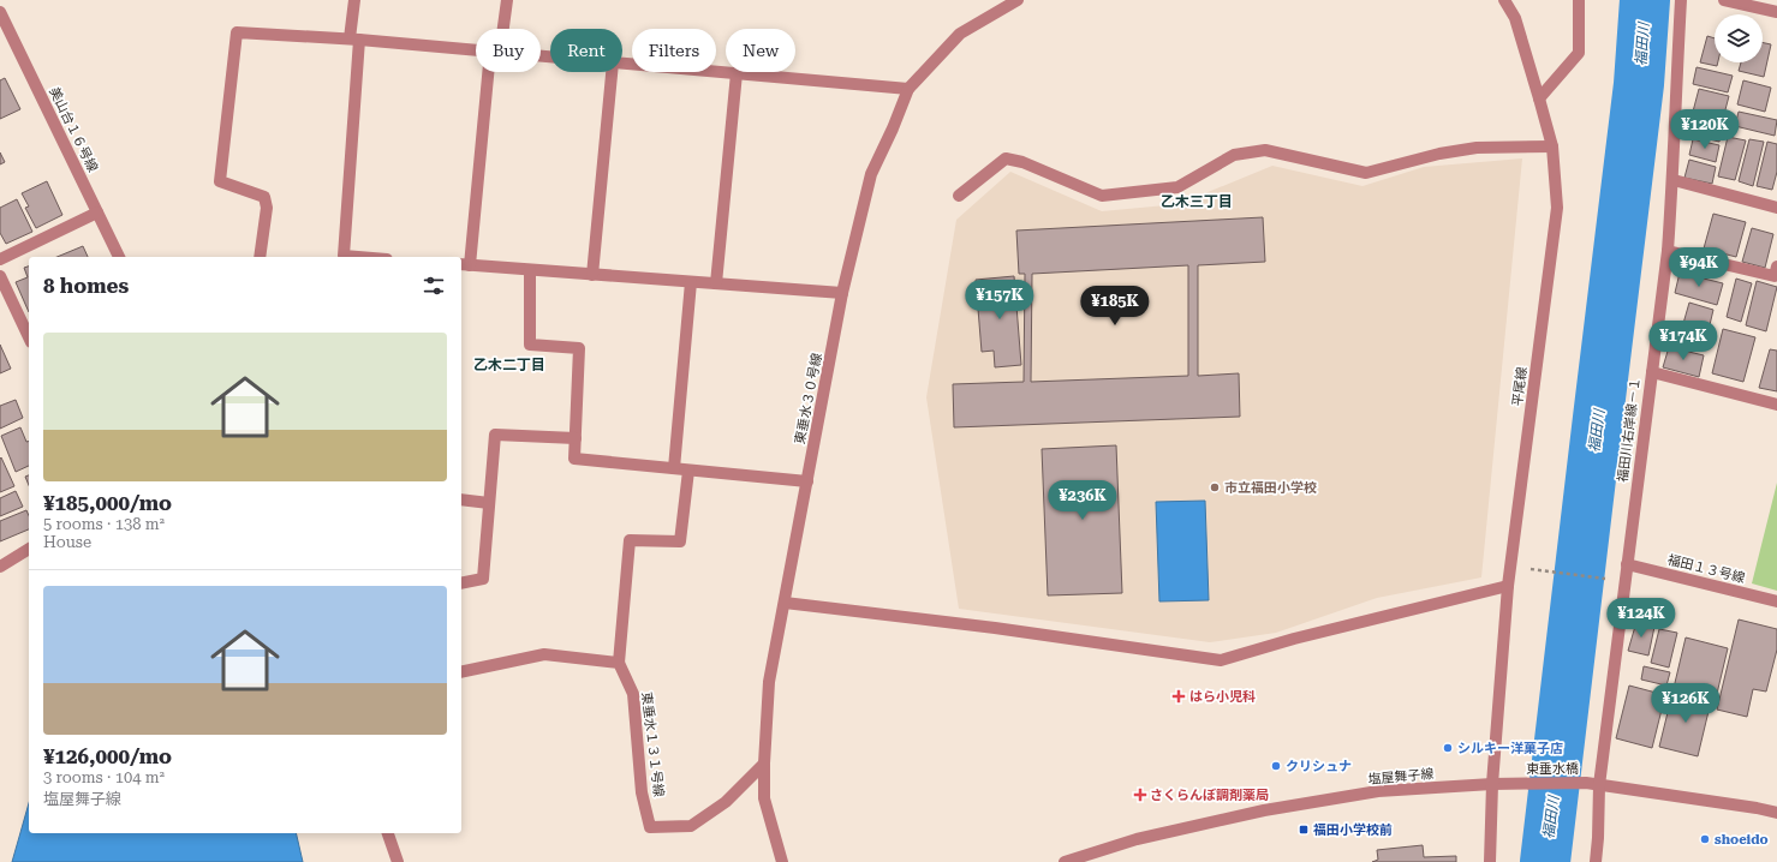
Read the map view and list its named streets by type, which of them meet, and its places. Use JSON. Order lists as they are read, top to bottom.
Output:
{
  "streets": {
    "street": [
      "美山台１６号線",
      "平尾線",
      "東垂水３０号線",
      "福田川右岸線－１",
      "福田１３号線",
      "東垂水１３１号線",
      "東垂水橋",
      "塩屋舞子線"
    ]
  },
  "crossings": [
    ["平尾線", "塩屋舞子線"],
    ["東垂水３０号線", "東垂水１３１号線"],
    ["福田川右岸線－１", "福田１３号線"],
    ["福田川右岸線－１", "東垂水橋"],
    ["東垂水橋", "塩屋舞子線"]
  ],
  "districts": ["乙木三丁目", "乙木二丁目"],
  "water": ["福田川"],
  "places": {
    "other": [
      "市立福田小学校",
      "シルキー洋菓子店",
      "クリシュナ",
      "shoeido"
    ],
    "health": ["はら小児科", "さくらんぼ調剤薬局"],
    "transit": ["福田小学校前"]
  },
  "page": {
    "chip": [
      "Buy",
      "Rent",
      "Filters",
      "New"
    ],
    "price": [
      "¥120K",
      "¥94K",
      "¥157K",
      "¥185K",
      "¥174K",
      "¥236K",
      "¥124K",
      "¥126K"
    ],
    "heading": "8 homes",
    "list": [
      {
        "name": "¥185,000/mo",
        "note": "5 rooms · 138 m² · House"
      },
      {
        "name": "¥126,000/mo",
        "note": "3 rooms · 104 m² · 塩屋舞子線"
      }
    ]
  }
}
